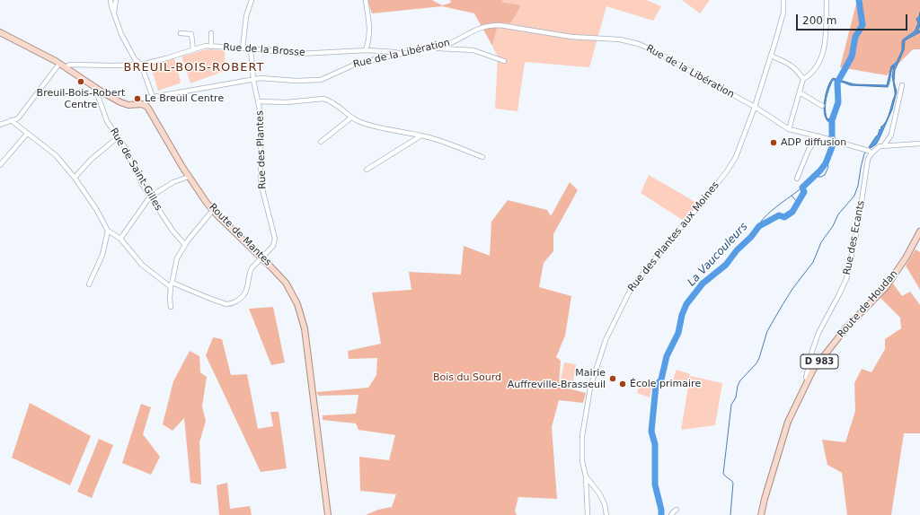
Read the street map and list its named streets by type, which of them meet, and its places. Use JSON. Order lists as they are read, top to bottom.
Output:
{
  "streets": {
    "main road": ["Route de Mantes", "Route de Houdan", "D 983"],
    "street": [
      "Rue de la Brosse",
      "Rue de la Libération",
      "Rue des Plantes",
      "Rue de Saint-Gilles",
      "Rue des Plantes aux Moines",
      "Rue des Ecants"
    ]
  },
  "crossings": [
    ["Rue de la Brosse", "Rue de la Libération"],
    ["Rue de la Brosse", "Rue des Plantes"],
    ["Rue de la Libération", "Rue des Plantes"],
    ["Rue de la Libération", "Rue des Plantes aux Moines"],
    ["Rue de la Libération", "Rue des Ecants"],
    ["Rue des Plantes", "Route de Mantes"],
    ["Rue des Ecants", "Route de Houdan"]
  ],
  "districts": ["BREUIL-BOIS-ROBERT"],
  "water": ["La Vaucouleurs"],
  "parks": ["Bois du Sourd"],
  "places": [
    "Breuil-Bois-Robert Centre",
    "Le Breuil Centre",
    "ADP diffusion",
    "Mairie Auffreville-Brasseuil",
    "École primaire"
  ],
  "scale_bar": "200 m"
}
